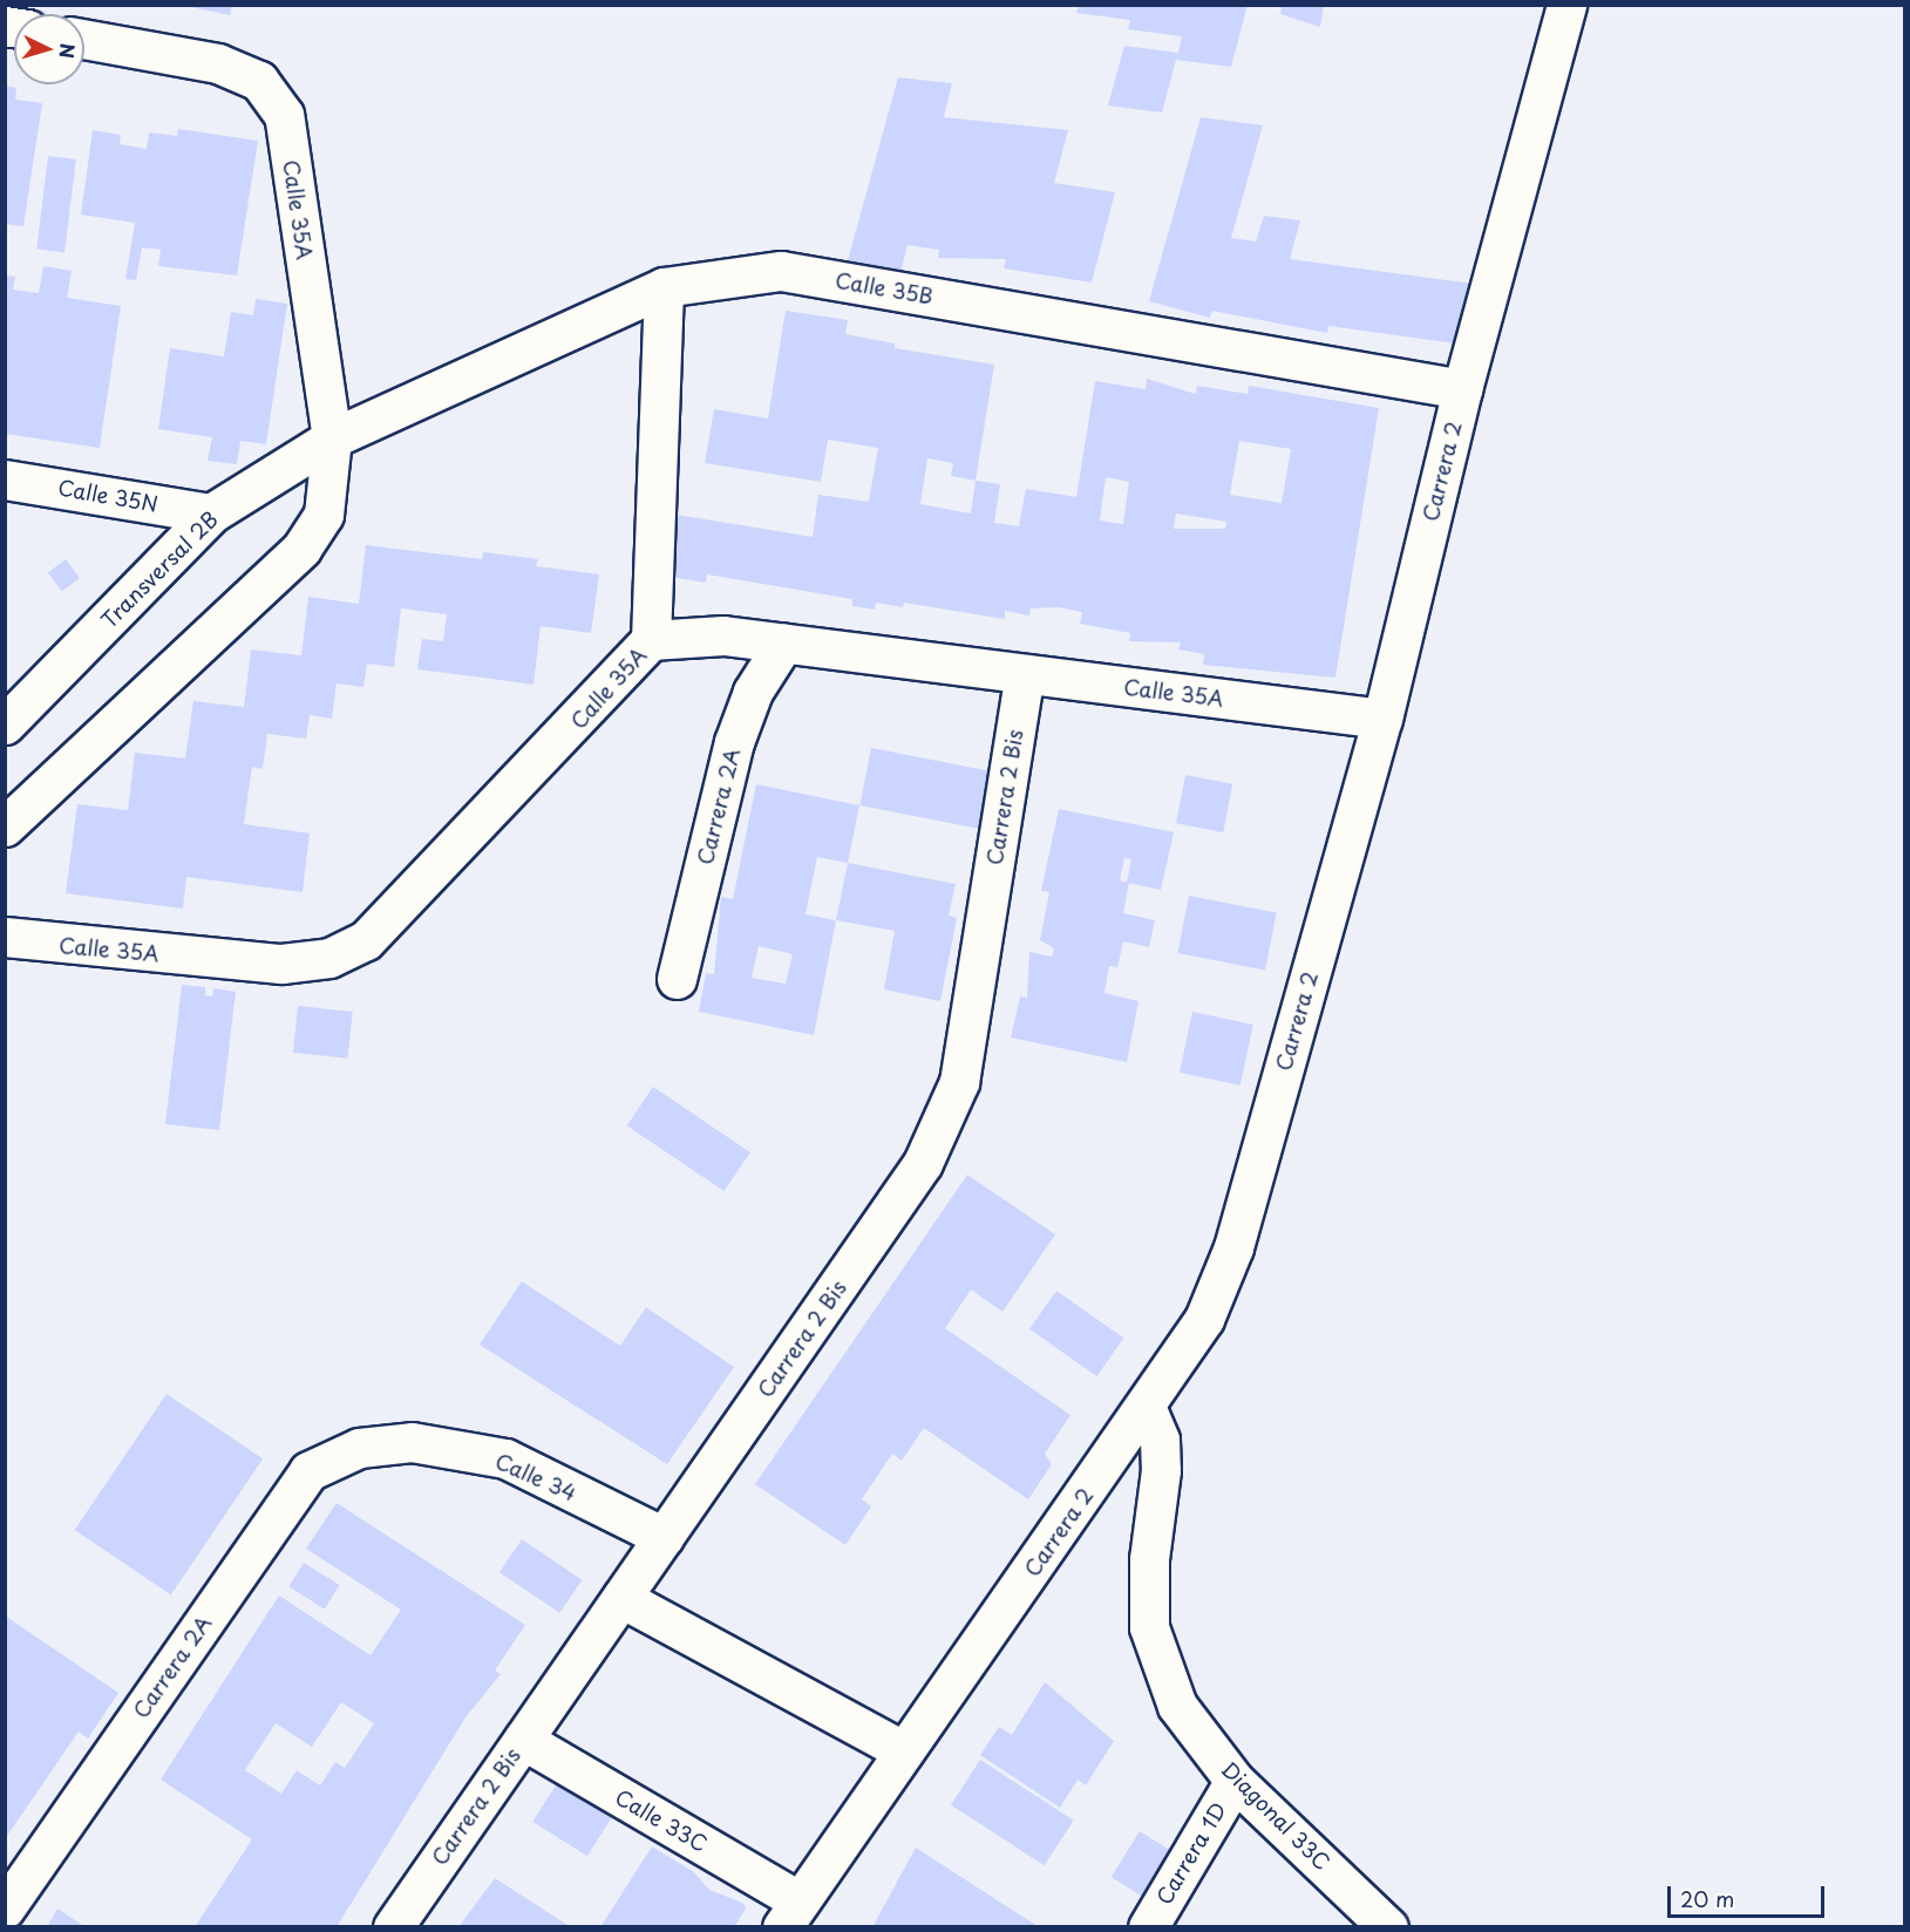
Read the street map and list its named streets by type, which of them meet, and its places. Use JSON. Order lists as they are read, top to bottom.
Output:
{
  "streets": {
    "street": [
      "Calle 35A",
      "Calle 35B",
      "Carrera 2",
      "Calle 35N",
      "Transversal 2B",
      "Carrera 2 Bis",
      "Carrera 2A",
      "Calle 34",
      "Diagonal 33C",
      "Calle 33C",
      "Carrera 1D"
    ]
  },
  "crossings": [
    ["Calle 35A", "Calle 35B"],
    ["Calle 35A", "Carrera 2"],
    ["Calle 35A", "Transversal 2B"],
    ["Calle 35A", "Carrera 2 Bis"],
    ["Calle 35A", "Carrera 2A"],
    ["Calle 35B", "Carrera 2"],
    ["Calle 35B", "Transversal 2B"],
    ["Carrera 2", "Diagonal 33C"],
    ["Carrera 2", "Calle 33C"],
    ["Calle 35N", "Transversal 2B"],
    ["Carrera 2 Bis", "Calle 34"],
    ["Carrera 2 Bis", "Calle 33C"],
    ["Carrera 2A", "Calle 34"],
    ["Diagonal 33C", "Carrera 1D"]
  ],
  "scale_bar": "20 m",
  "north": "right"
}
